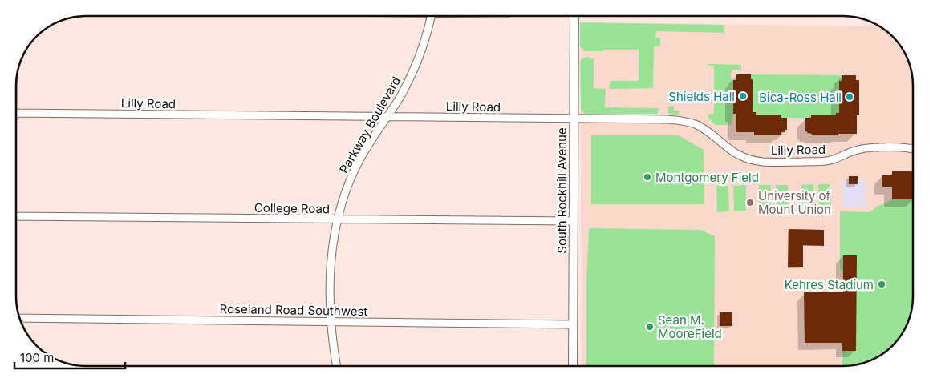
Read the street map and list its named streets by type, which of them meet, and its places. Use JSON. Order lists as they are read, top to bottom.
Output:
{
  "streets": {
    "street": [
      "Lilly Road",
      "Parkway Boulevard",
      "South Rockhill Avenue",
      "College Road",
      "Roseland Road Southwest"
    ]
  },
  "crossings": [
    ["Lilly Road", "Parkway Boulevard"],
    ["Lilly Road", "South Rockhill Avenue"],
    ["Parkway Boulevard", "College Road"],
    ["Parkway Boulevard", "Roseland Road Southwest"],
    ["South Rockhill Avenue", "College Road"],
    ["South Rockhill Avenue", "Roseland Road Southwest"]
  ],
  "places": [
    "Shields Hall",
    "Bica-Ross Hall",
    "Montgomery Field",
    "University of Mount Union",
    "Kehres Stadium",
    "Sean M. MooreField"
  ],
  "scale_bar": "100 m"
}
